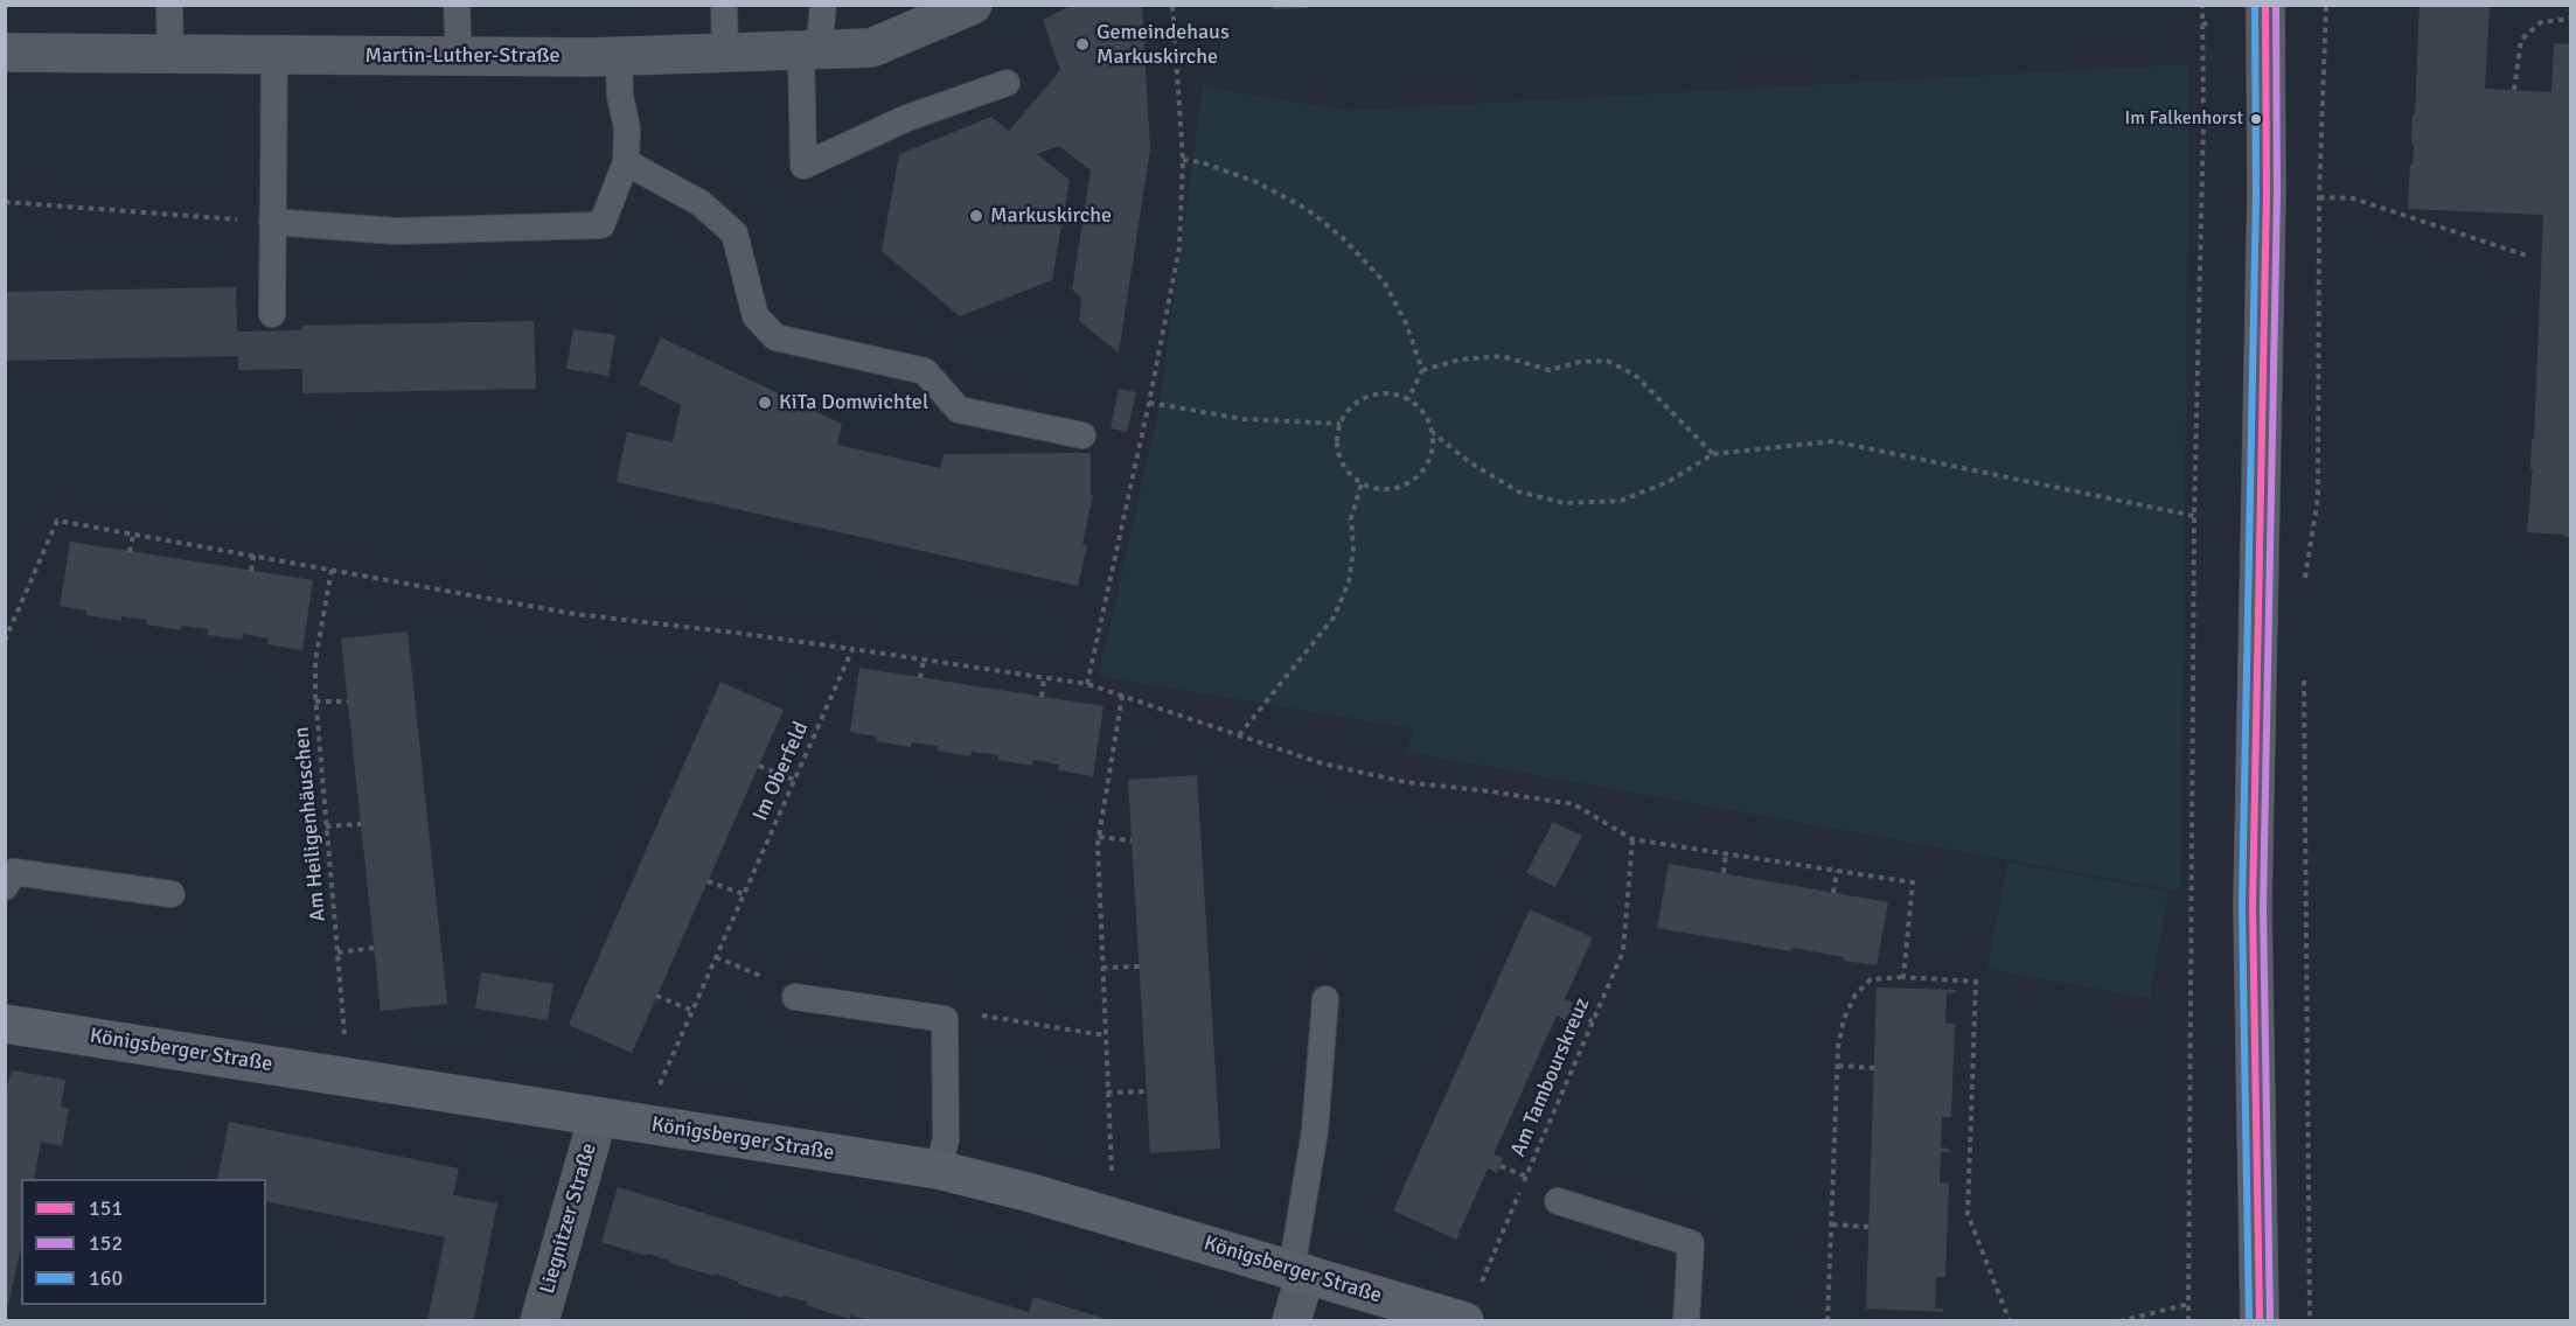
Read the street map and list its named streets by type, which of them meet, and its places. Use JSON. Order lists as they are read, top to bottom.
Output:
{
  "streets": {
    "street": ["Martin-Luther-Straße", "Königsberger Straße", "Liegnitzer Straße"],
    "path": ["Im Oberfeld", "Am Heiligenhäuschen", "Am Tambourskreuz"]
  },
  "crossings": [
    ["Im Oberfeld", "Königsberger Straße"],
    ["Am Heiligenhäuschen", "Königsberger Straße"],
    ["Königsberger Straße", "Am Tambourskreuz"],
    ["Königsberger Straße", "Liegnitzer Straße"]
  ],
  "places": [
    "Gemeindehaus Markuskirche",
    "Im Falkenhorst",
    "Markuskirche",
    "KiTa Domwichtel"
  ],
  "lines": ["transit line 151", "transit line 152", "transit line 160"],
  "legend": ["151", "152", "160"]
}
